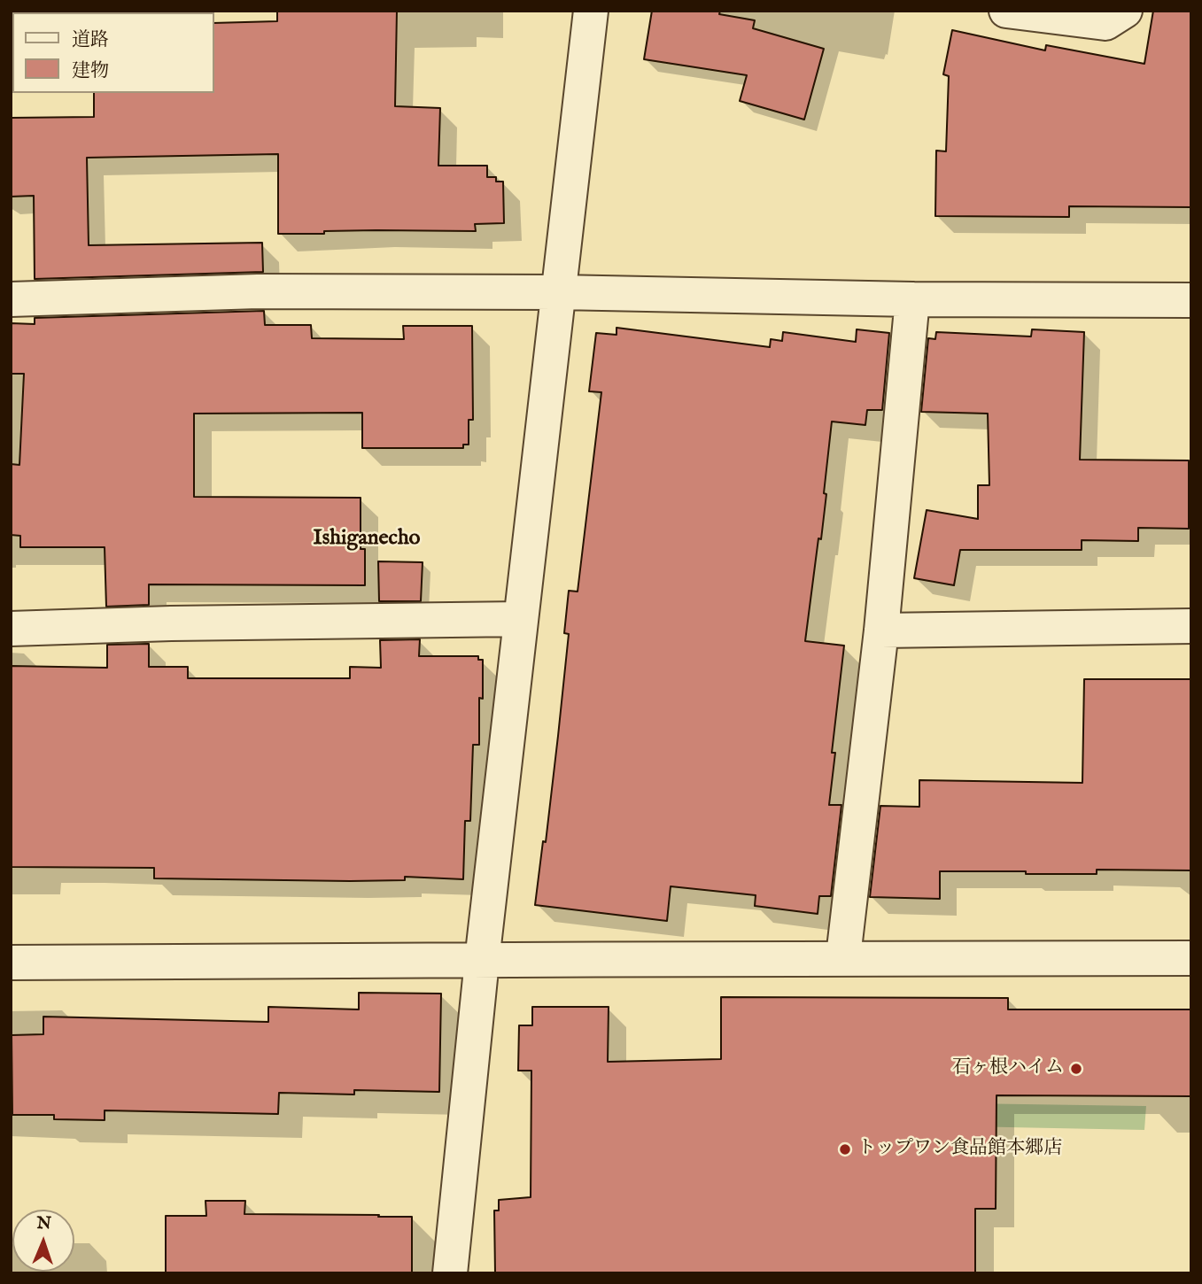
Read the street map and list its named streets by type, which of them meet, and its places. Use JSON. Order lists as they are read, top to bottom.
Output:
{
  "districts": ["Ishiganecho"],
  "places": ["石ヶ根ハイム", "トップワン食品館本郷店"],
  "legend": ["道路", "建物"],
  "north": "top"
}
